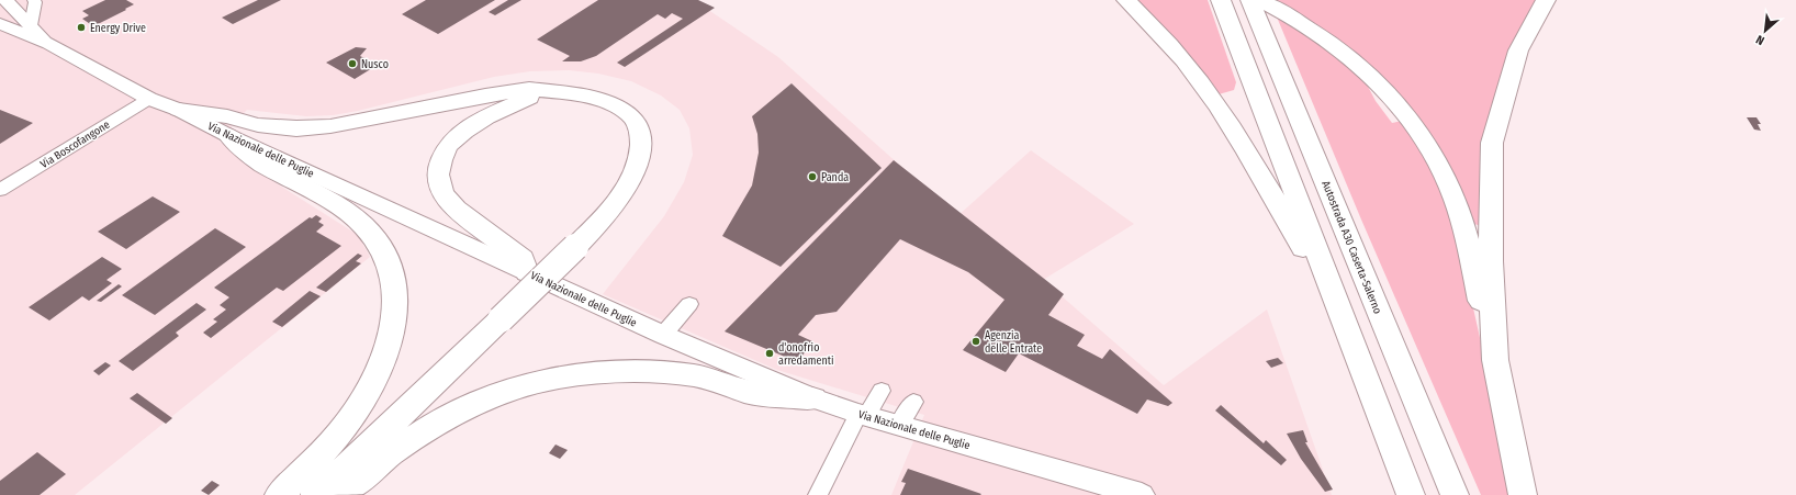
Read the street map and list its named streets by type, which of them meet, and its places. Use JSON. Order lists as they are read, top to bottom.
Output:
{
  "streets": {
    "highway": ["Autostrada A30 Caserta-Salerno"],
    "main road": ["Via Nazionale delle Puglie"],
    "street": ["Via Boscofangone"]
  },
  "crossings": [
    ["Via Boscofangone", "Via Nazionale delle Puglie"]
  ],
  "places": [
    "Energy Drive",
    "Nusco",
    "Panda",
    "Agenzia delle Entrate",
    "d'onofrio arredamenti"
  ],
  "north": "bottom left"
}
